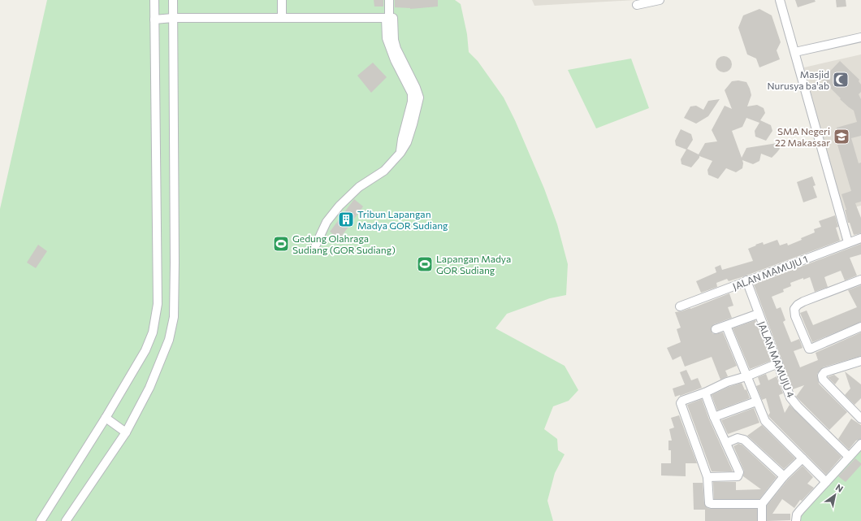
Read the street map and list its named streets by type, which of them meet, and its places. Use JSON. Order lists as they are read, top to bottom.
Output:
{
  "streets": {
    "street": ["JALAN MAMUJU 1", "JALAN MAMUJU 4"]
  },
  "crossings": [
    ["JALAN MAMUJU 1", "JALAN MAMUJU 4"]
  ],
  "places": {
    "mosque": ["Masjid Nurusya ba'ab"],
    "school or university": ["SMA Negeri 22 Makassar"],
    "building": ["Tribun Lapangan Madya GOR Sudiang"],
    "sports": ["Gedung Olahraga Sudiang (GOR Sudiang)", "Lapangan Madya GOR Sudiang"]
  },
  "north": "top right"
}
